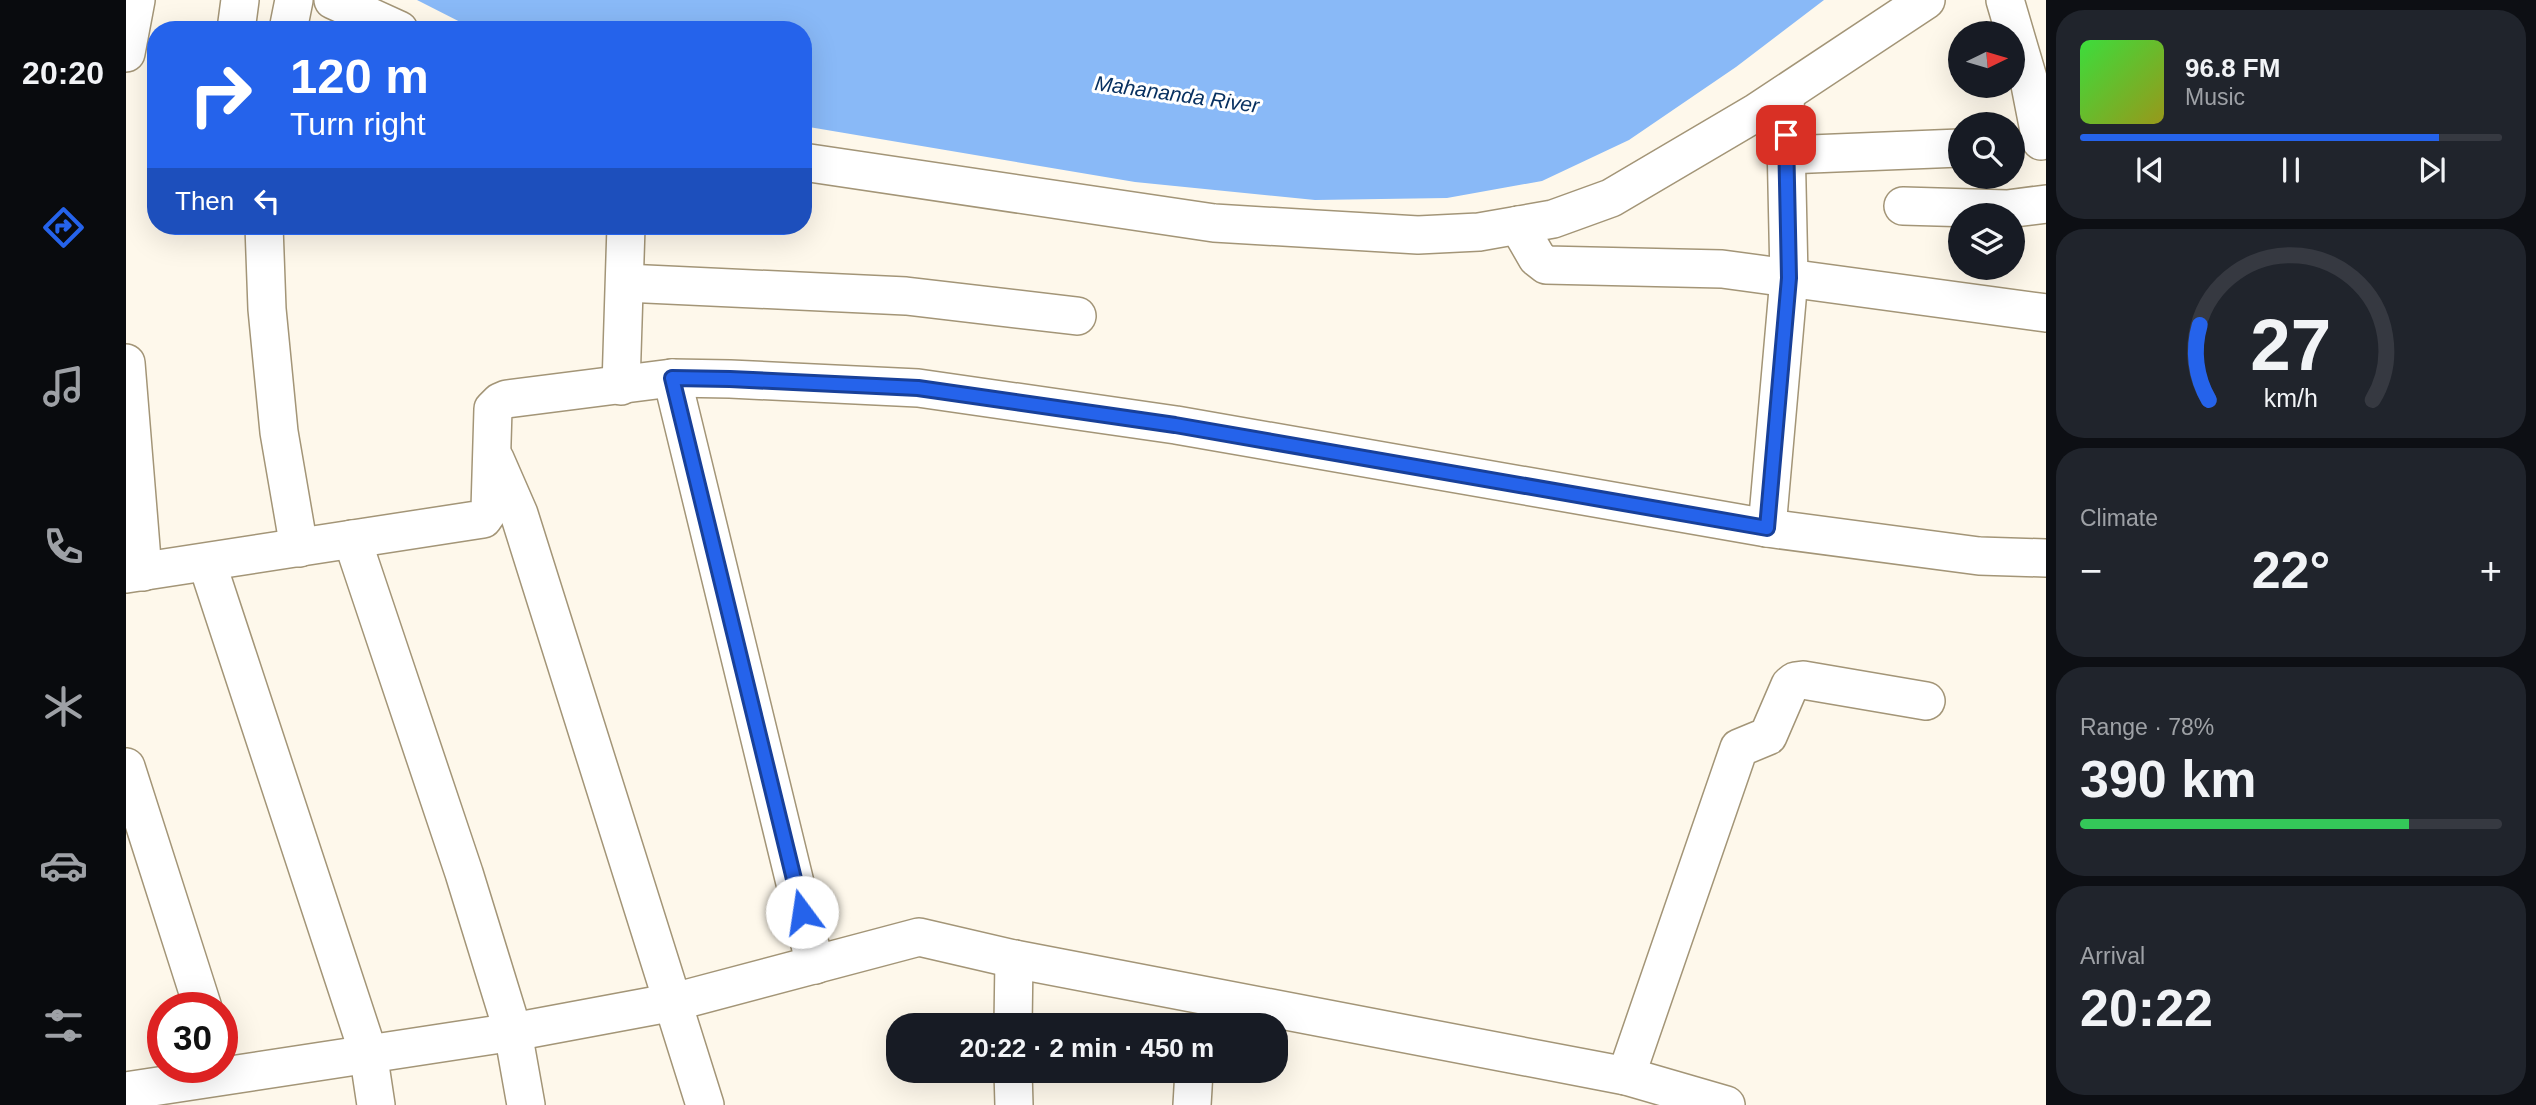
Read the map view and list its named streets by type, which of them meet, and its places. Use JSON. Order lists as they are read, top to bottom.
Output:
{
  "water": ["Mahananda River"],
  "north": "right",
  "page": {
    "tabs": "20:20",
    "turn": ["120 m", "Turn right"],
    "song": ["96.8 FM", "Music"],
    "then": "Then",
    "tile": [
      "Climate",
      ["Range · 78%", "390 km"],
      ["Arrival", "20:22"]
    ],
    "heat": ["−", "22°", "+"],
    "limit": "30",
    "trip": "20:22 · 2 min · 450 m",
    "gauge": ["27", "km/h"]
  }
}
